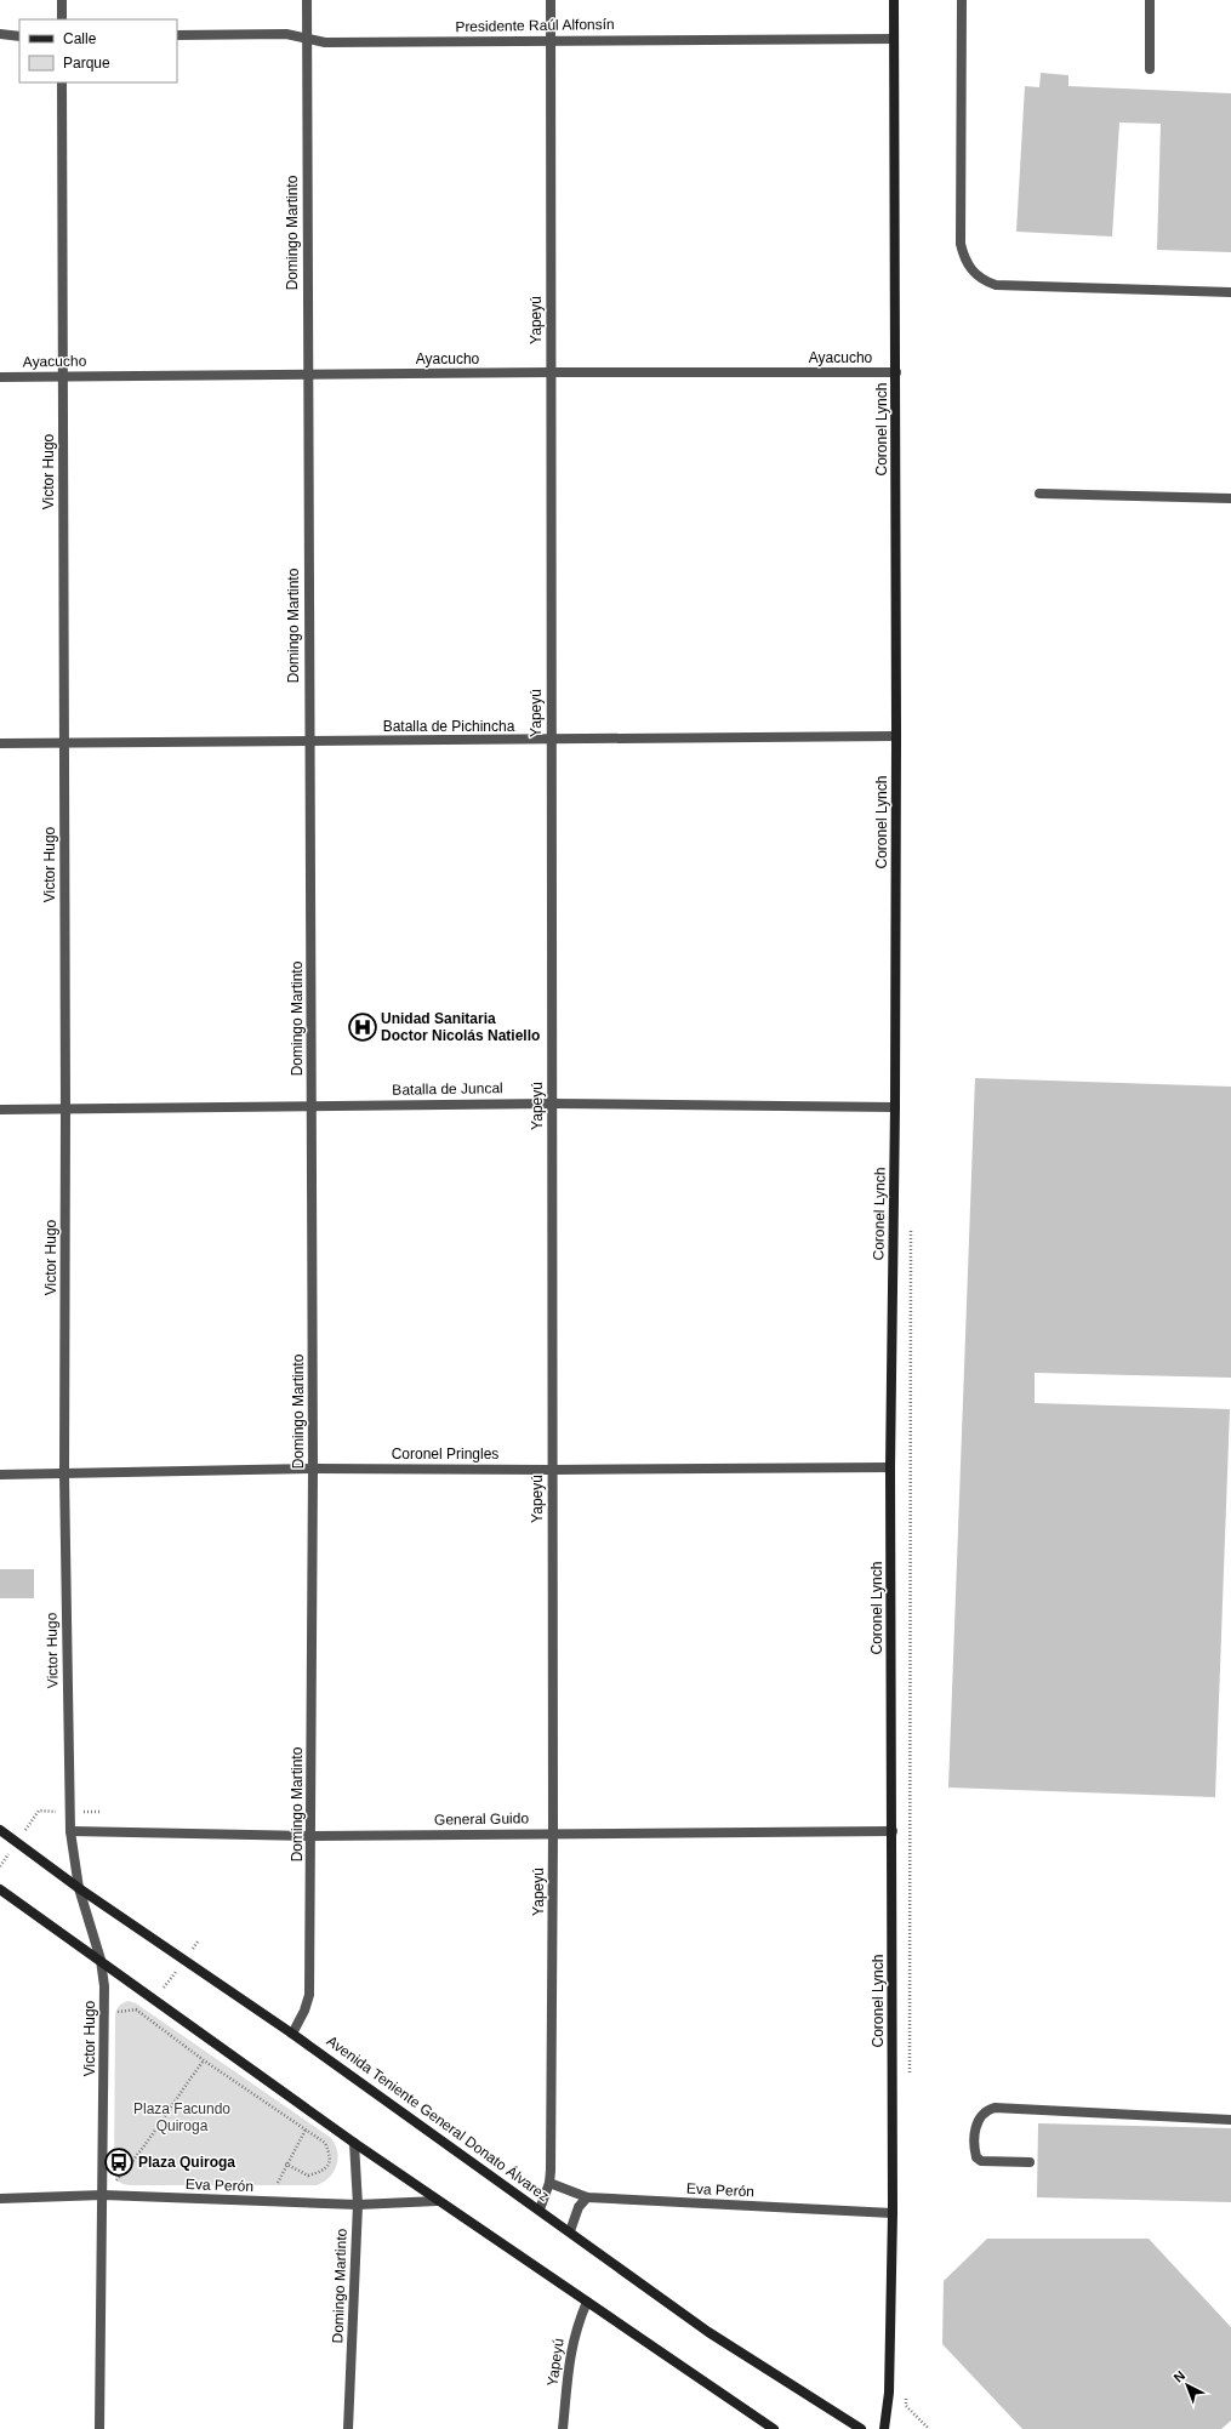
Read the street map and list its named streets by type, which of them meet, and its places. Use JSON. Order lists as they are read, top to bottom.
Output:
{
  "streets": {
    "main road": ["Coronel Lynch", "Avenida Teniente General Donato Álvarez"],
    "street": [
      "Presidente Raúl Alfonsín",
      "Domingo Martinto",
      "Yapeyú",
      "Ayacucho",
      "Victor Hugo",
      "Batalla de Pichincha",
      "Batalla de Juncal",
      "Coronel Pringles",
      "General Guido",
      "Eva Perón"
    ]
  },
  "crossings": [
    ["Presidente Raúl Alfonsín", "Domingo Martinto"],
    ["Presidente Raúl Alfonsín", "Yapeyú"],
    ["Presidente Raúl Alfonsín", "Coronel Lynch"],
    ["Domingo Martinto", "Ayacucho"],
    ["Domingo Martinto", "Batalla de Pichincha"],
    ["Domingo Martinto", "Batalla de Juncal"],
    ["Domingo Martinto", "Coronel Pringles"],
    ["Domingo Martinto", "General Guido"],
    ["Domingo Martinto", "Avenida Teniente General Donato Álvarez"],
    ["Domingo Martinto", "Eva Perón"],
    ["Yapeyú", "Ayacucho"],
    ["Yapeyú", "Batalla de Pichincha"],
    ["Yapeyú", "Batalla de Juncal"],
    ["Yapeyú", "Coronel Pringles"],
    ["Yapeyú", "General Guido"],
    ["Yapeyú", "Avenida Teniente General Donato Álvarez"],
    ["Yapeyú", "Eva Perón"],
    ["Ayacucho", "Coronel Lynch"],
    ["Ayacucho", "Victor Hugo"],
    ["Coronel Lynch", "Batalla de Pichincha"],
    ["Coronel Lynch", "Batalla de Juncal"],
    ["Coronel Lynch", "Coronel Pringles"],
    ["Coronel Lynch", "General Guido"],
    ["Coronel Lynch", "Eva Perón"],
    ["Victor Hugo", "Batalla de Pichincha"],
    ["Victor Hugo", "Batalla de Juncal"],
    ["Victor Hugo", "Coronel Pringles"],
    ["Victor Hugo", "General Guido"],
    ["Victor Hugo", "Avenida Teniente General Donato Álvarez"],
    ["Victor Hugo", "Eva Perón"]
  ],
  "parks": ["Plaza Facundo Quiroga"],
  "places": {
    "hospital": ["Unidad Sanitaria Doctor Nicolás Natiello"],
    "bus stop": ["Plaza Quiroga"]
  },
  "legend": ["Calle", "Parque"],
  "north": "top left"
}
